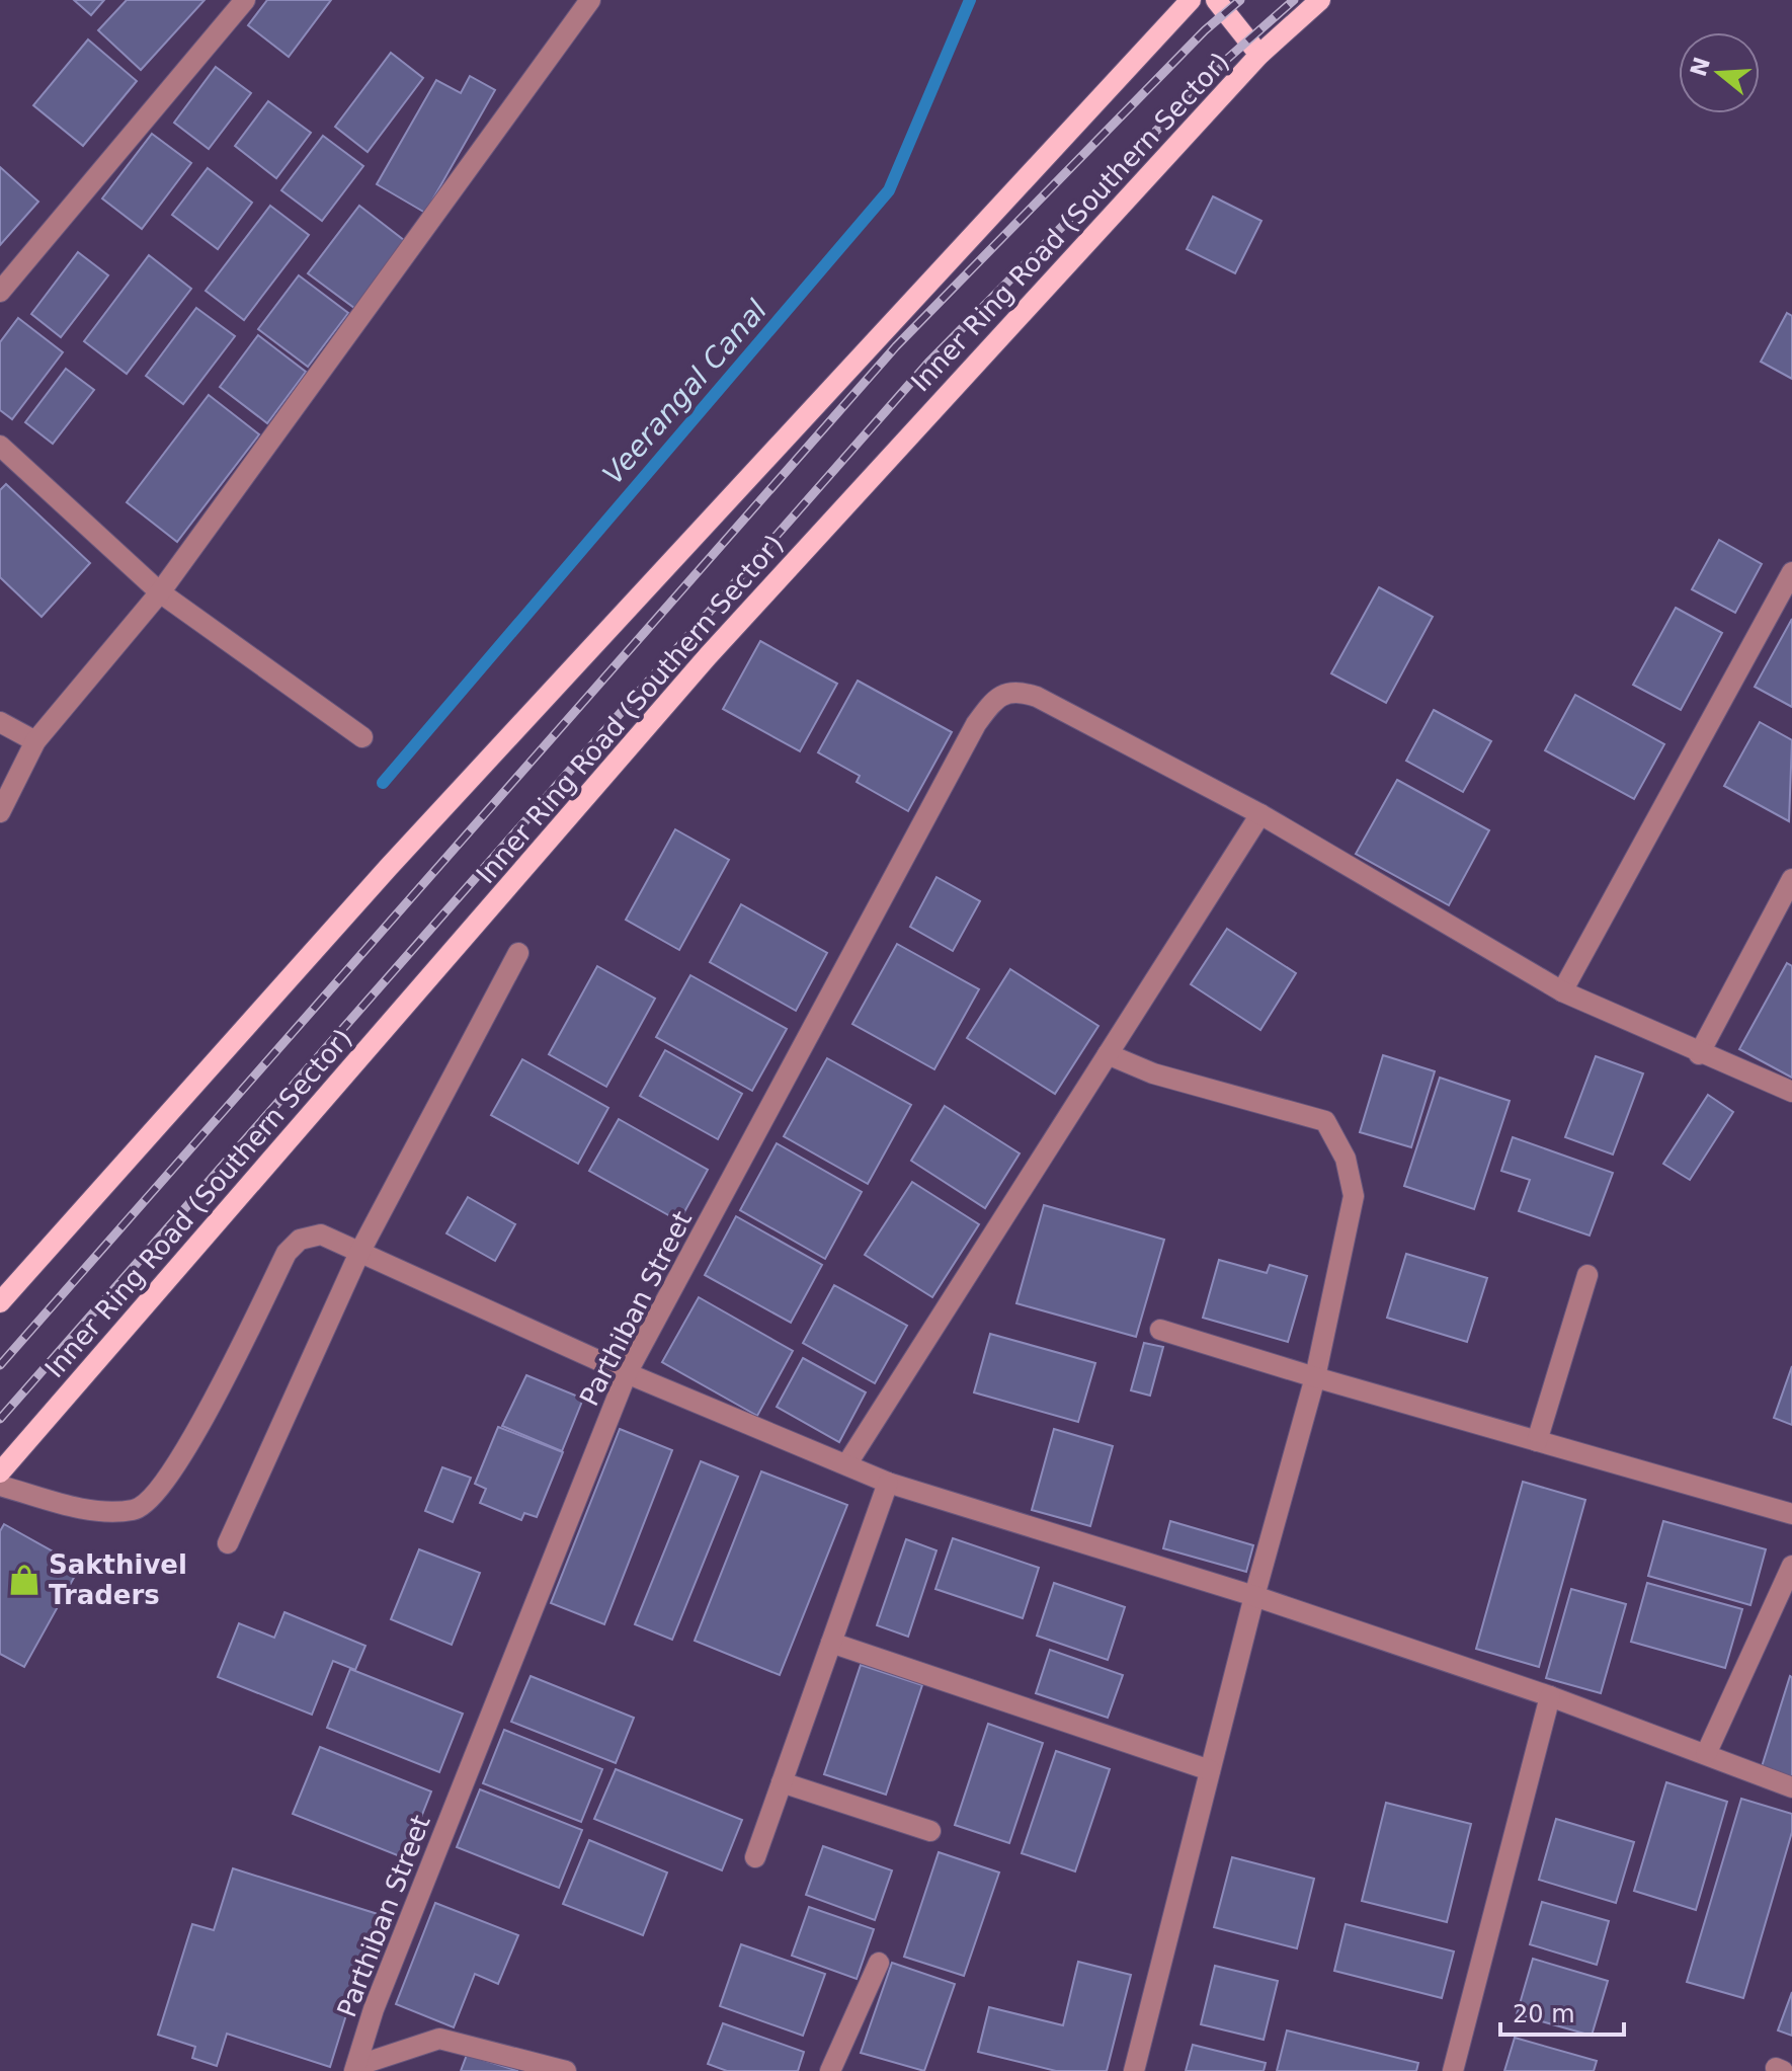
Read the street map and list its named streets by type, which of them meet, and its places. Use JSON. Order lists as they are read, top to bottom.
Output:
{
  "streets": {
    "main road": ["Inner Ring Road (Southern Sector)"],
    "street": ["Parthiban Street"]
  },
  "water": ["Veerangal Canal"],
  "places": {
    "shop": ["Sakthivel Traders"]
  },
  "scale_bar": "20 m",
  "north": "left"
}
